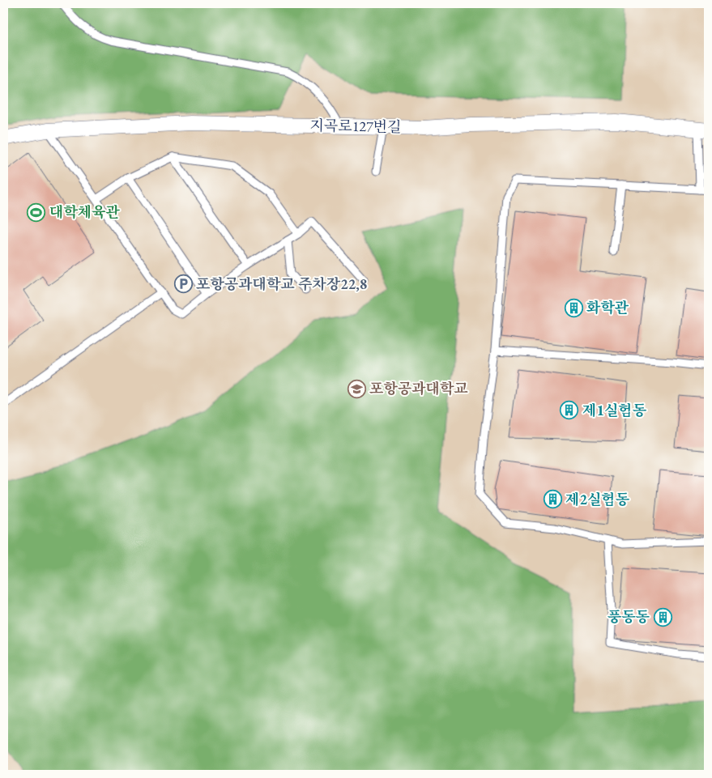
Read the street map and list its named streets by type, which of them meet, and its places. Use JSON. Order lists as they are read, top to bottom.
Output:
{
  "streets": {
    "street": ["지곡로127번길"]
  },
  "places": {
    "sports": ["대학체육관"],
    "parking": ["포항공과대학교 주차장22,8"],
    "building": [
      "화학관",
      "제1실험동",
      "제2실험동",
      "풍동동"
    ],
    "school or university": ["포항공과대학교"]
  }
}
